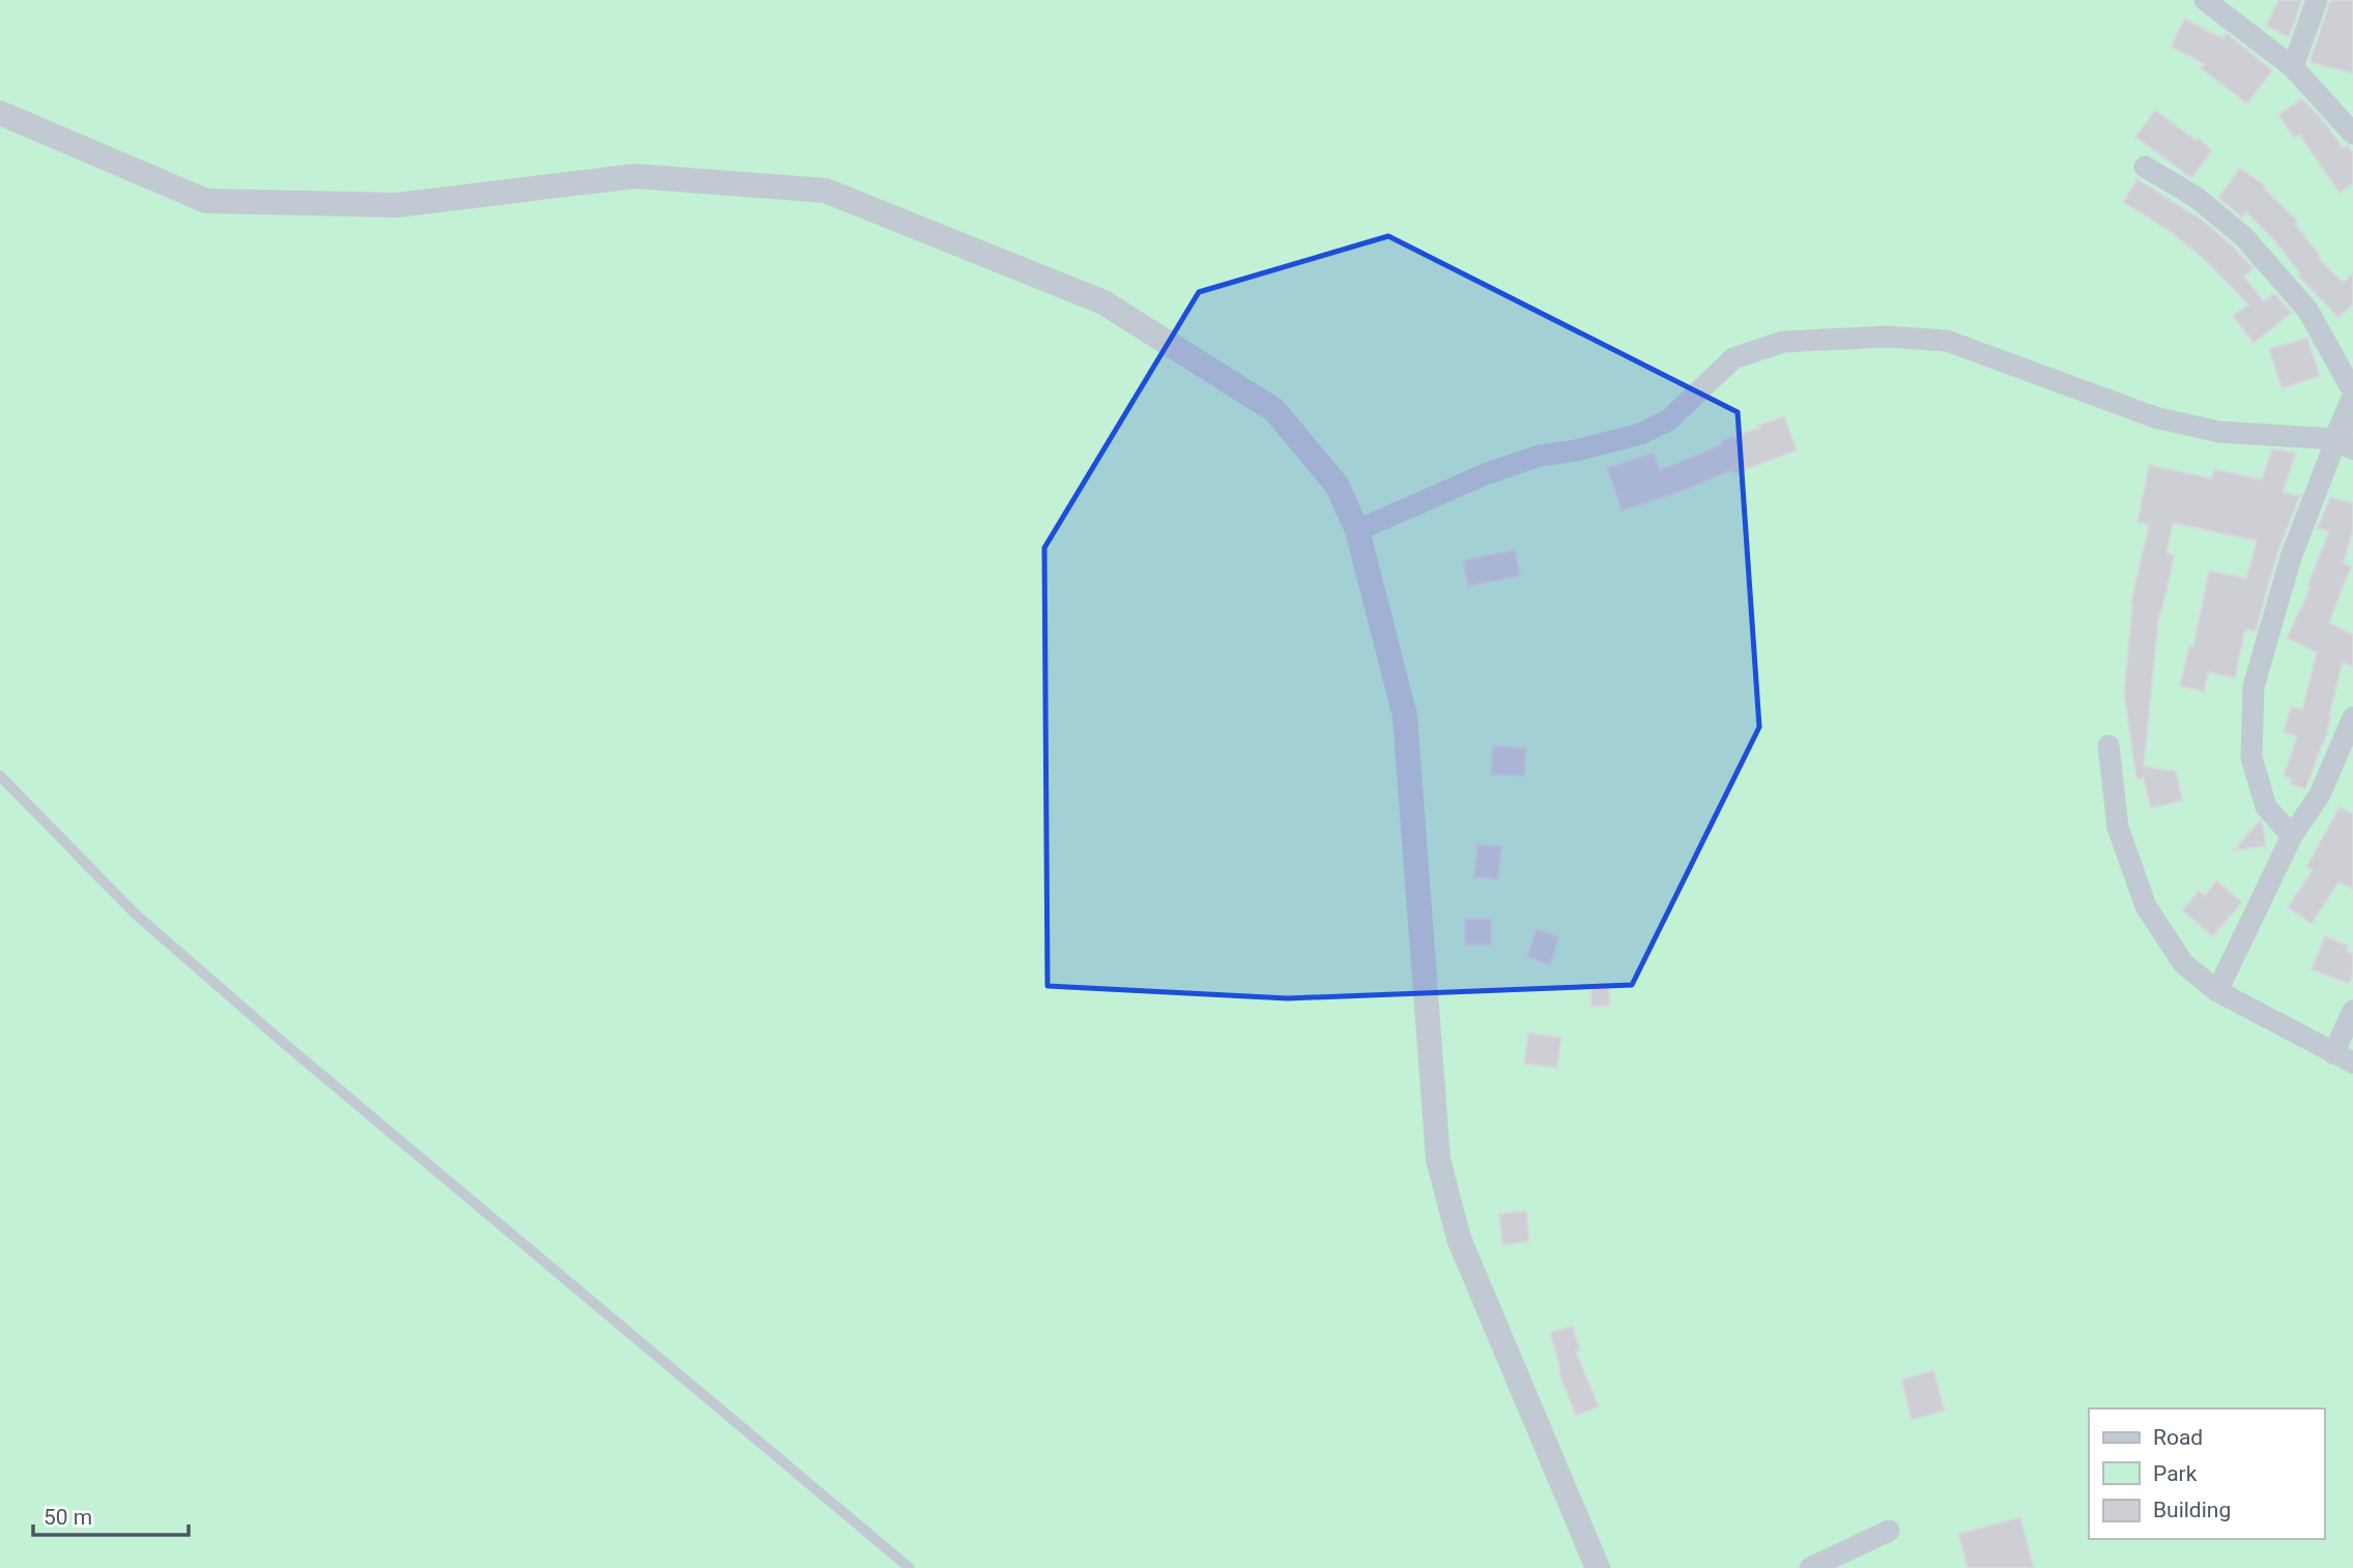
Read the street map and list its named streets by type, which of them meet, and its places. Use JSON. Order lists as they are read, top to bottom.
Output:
{
  "legend": ["Road", "Park", "Building"],
  "scale_bar": "50 m"
}
